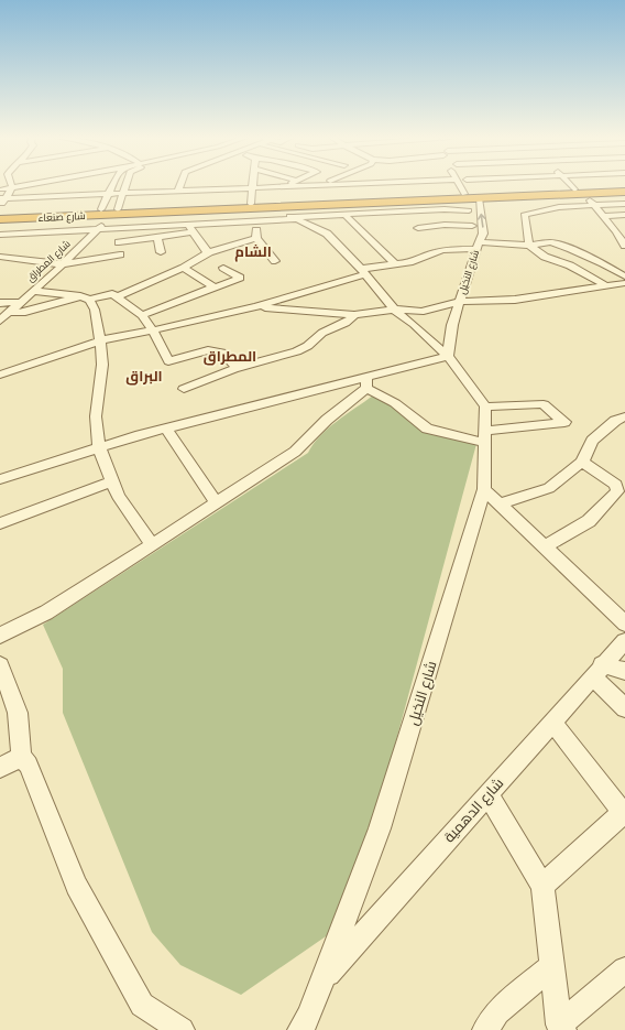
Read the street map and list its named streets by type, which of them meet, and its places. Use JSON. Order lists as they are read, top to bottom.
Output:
{
  "streets": {
    "highway": ["شارع صنعاء"],
    "street": ["شارع المطراق", "شارع النخيل", "شارع الدهمية"]
  },
  "crossings": [
    ["شارع صنعاء", "شارع المطراق"],
    ["شارع صنعاء", "شارع النخيل"],
    ["شارع النخيل", "شارع الدهمية"]
  ],
  "districts": ["الشام", "المطراق", "البراق"]
}
